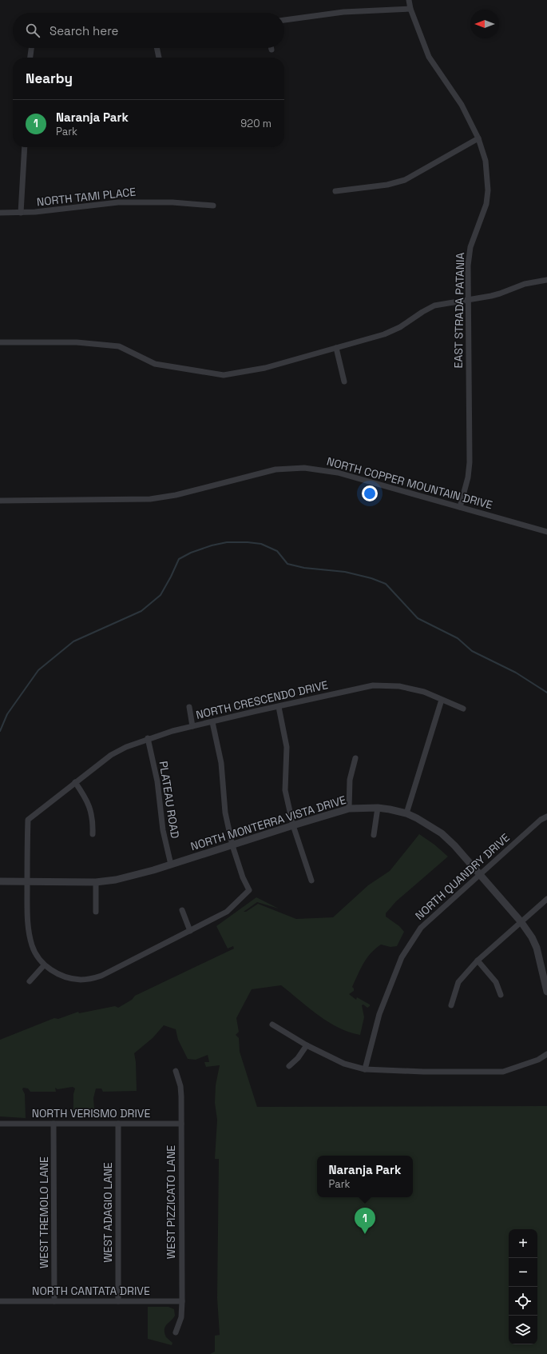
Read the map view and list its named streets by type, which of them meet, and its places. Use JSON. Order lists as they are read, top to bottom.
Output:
{
  "streets": {
    "street": [
      "NORTH TAMI PLACE",
      "EAST STRADA PATANIA",
      "NORTH COPPER MOUNTAIN DRIVE",
      "NORTH CRESCENDO DRIVE",
      "PLATEAU ROAD",
      "NORTH MONTERRA VISTA DRIVE",
      "NORTH QUANDRY DRIVE",
      "NORTH VERISMO DRIVE",
      "WEST PIZZICATO LANE",
      "WEST TREMOLO LANE",
      "WEST ADAGIO LANE",
      "NORTH CANTATA DRIVE"
    ]
  },
  "crossings": [
    ["EAST STRADA PATANIA", "NORTH COPPER MOUNTAIN DRIVE"],
    ["NORTH CRESCENDO DRIVE", "PLATEAU ROAD"],
    ["NORTH CRESCENDO DRIVE", "NORTH MONTERRA VISTA DRIVE"],
    ["PLATEAU ROAD", "NORTH MONTERRA VISTA DRIVE"],
    ["NORTH MONTERRA VISTA DRIVE", "NORTH QUANDRY DRIVE"],
    ["NORTH VERISMO DRIVE", "WEST PIZZICATO LANE"],
    ["NORTH VERISMO DRIVE", "WEST TREMOLO LANE"],
    ["NORTH VERISMO DRIVE", "WEST ADAGIO LANE"],
    ["WEST PIZZICATO LANE", "NORTH CANTATA DRIVE"],
    ["WEST TREMOLO LANE", "NORTH CANTATA DRIVE"],
    ["WEST ADAGIO LANE", "NORTH CANTATA DRIVE"]
  ],
  "north": "left",
  "page": {
    "search": "Search here",
    "heading": "Nearby",
    "list": [
      {
        "mark": "1",
        "name": "Naranja Park",
        "note": "Park",
        "value": "920 m"
      }
    ],
    "popup": ["Naranja Park", "Park"],
    "pins": "1",
    "map_buttons": ["+", "−"]
  }
}
